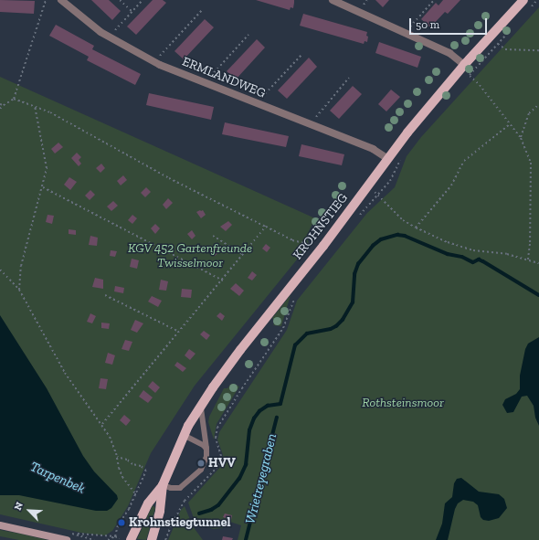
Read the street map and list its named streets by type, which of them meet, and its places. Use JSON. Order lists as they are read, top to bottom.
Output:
{
  "streets": {
    "main road": ["KROHNSTIEG"],
    "street": ["ERMLANDWEG"]
  },
  "crossings": [
    ["ERMLANDWEG", "KROHNSTIEG"]
  ],
  "water": ["Tarpenbek", "Wrietreyegraben"],
  "parks": ["KGV 452 Gartenfreunde Twisselmoor", "Rothsteinsmoor"],
  "places": ["HVV", "Krohnstiegtunnel"],
  "scale_bar": "50 m",
  "north": "top left"
}
